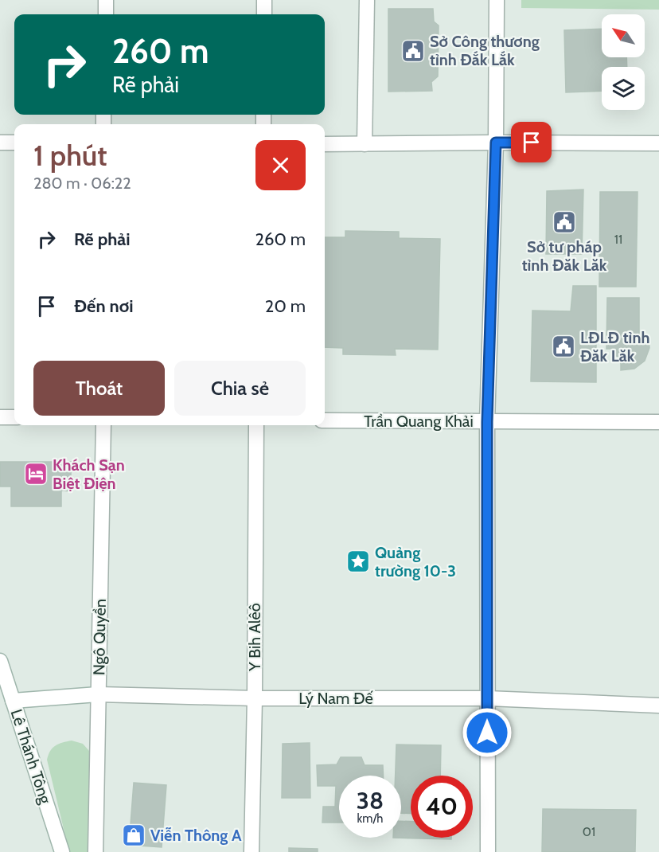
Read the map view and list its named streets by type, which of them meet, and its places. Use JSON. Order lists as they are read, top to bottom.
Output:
{
  "streets": {
    "street": [
      "Trần Quang Khải",
      "Ngô Quyền",
      "Y Bih Alêô",
      "Lý Nam Đế",
      "Lê Thánh Tông"
    ]
  },
  "crossings": [
    ["Ngô Quyền", "Lý Nam Đế"],
    ["Y Bih Alêô", "Lý Nam Đế"],
    ["Lý Nam Đế", "Lê Thánh Tông"]
  ],
  "places": {
    "public building": ["Sở Công thương tỉnh Đắk Lắk", "Sở tư pháp tỉnh Đăk Lăk", "LĐLĐ tỉnh Đăk Lăk"],
    "hotel": ["Khách Sạn Biệt Điện"],
    "place": ["Quảng trường 10-3"],
    "shop": ["Viễn Thông A"]
  },
  "house_numbers": ["11", "01"],
  "north": "top left",
  "page": {
    "turn": ["260 m", "Rẽ phải"],
    "heading": ["1 phút", "280 m · 06:22"],
    "list": [
      {
        "name": "Rẽ phải",
        "value": "260 m"
      },
      {
        "name": "Đến nơi",
        "value": "20 m"
      }
    ],
    "buttons": ["Thoát", "Chia sẻ"],
    "speed": "38 km/h",
    "limit": "40"
  }
}
